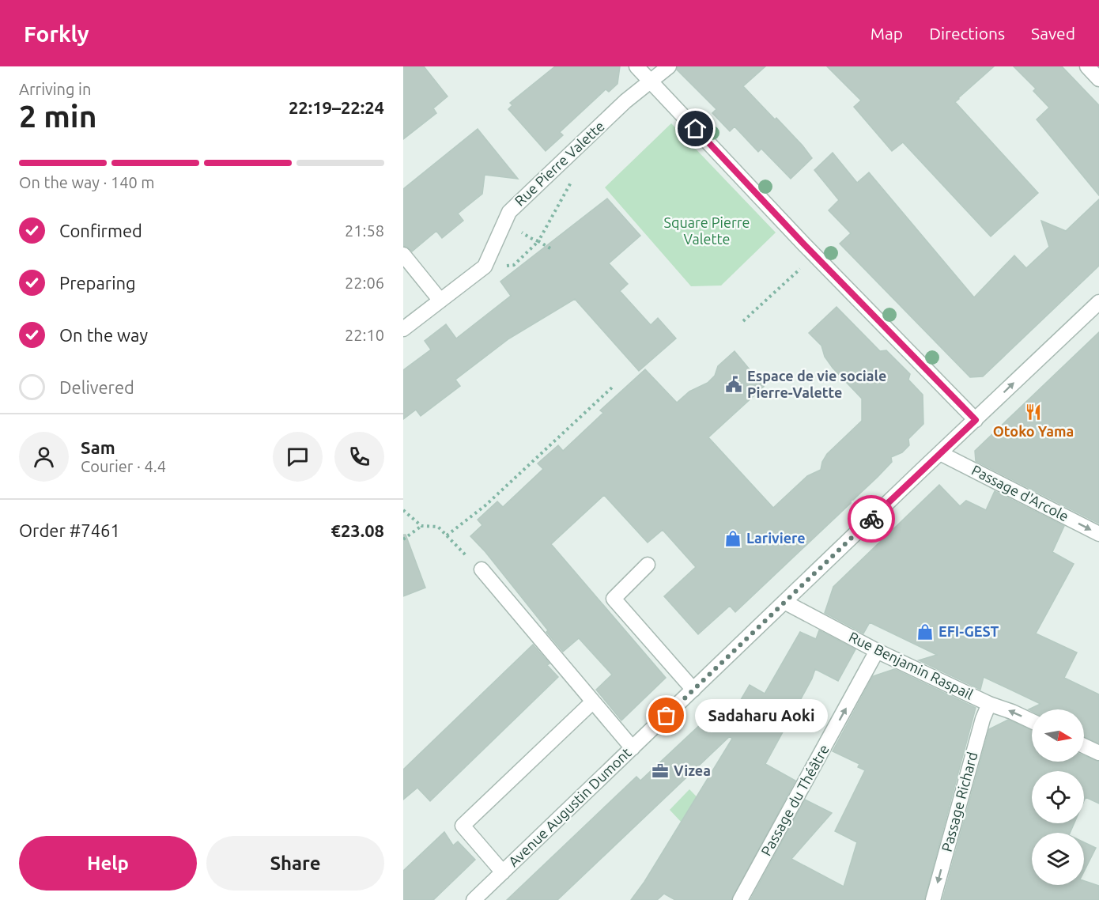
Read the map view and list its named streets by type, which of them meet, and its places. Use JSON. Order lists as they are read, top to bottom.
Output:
{
  "streets": {
    "street": [
      "Rue Pierre Valette",
      "Passage d'Arcole",
      "Rue Benjamin Raspail",
      "Passage du Théâtre",
      "Passage Richard",
      "Avenue Augustin Dumont"
    ]
  },
  "crossings": [
    ["Passage d'Arcole", "Avenue Augustin Dumont"],
    ["Rue Benjamin Raspail", "Passage du Théâtre"],
    ["Rue Benjamin Raspail", "Passage Richard"],
    ["Rue Benjamin Raspail", "Avenue Augustin Dumont"]
  ],
  "one_way": ["Passage d'Arcole", "Passage du Théâtre", "Passage Richard"],
  "parks": ["Square Pierre Valette"],
  "places": {
    "public building": ["Espace de vie sociale Pierre-Valette"],
    "restaurant": ["Otoko Yama"],
    "shop": ["Lariviere", "EFI-GEST"],
    "other": ["Sadaharu Aoki"],
    "office": ["Vizea"]
  },
  "north": "right",
  "page": {
    "header": "Forkly",
    "nav": ["Map", "Directions", "Saved"],
    "heading": ["2 min", "Arriving in", "22:19–22:24"],
    "panel": [
      "Sam",
      "Courier · 4.4",
      "Order #7461",
      "€23.08"
    ],
    "bar": "On the way · 140 m",
    "list": [
      ["Confirmed", "21:58"],
      ["Preparing", "22:06"],
      ["On the way", "22:10"],
      "Delivered"
    ],
    "bubble": "Sadaharu Aoki",
    "buttons": ["Help", "Share"]
  }
}
